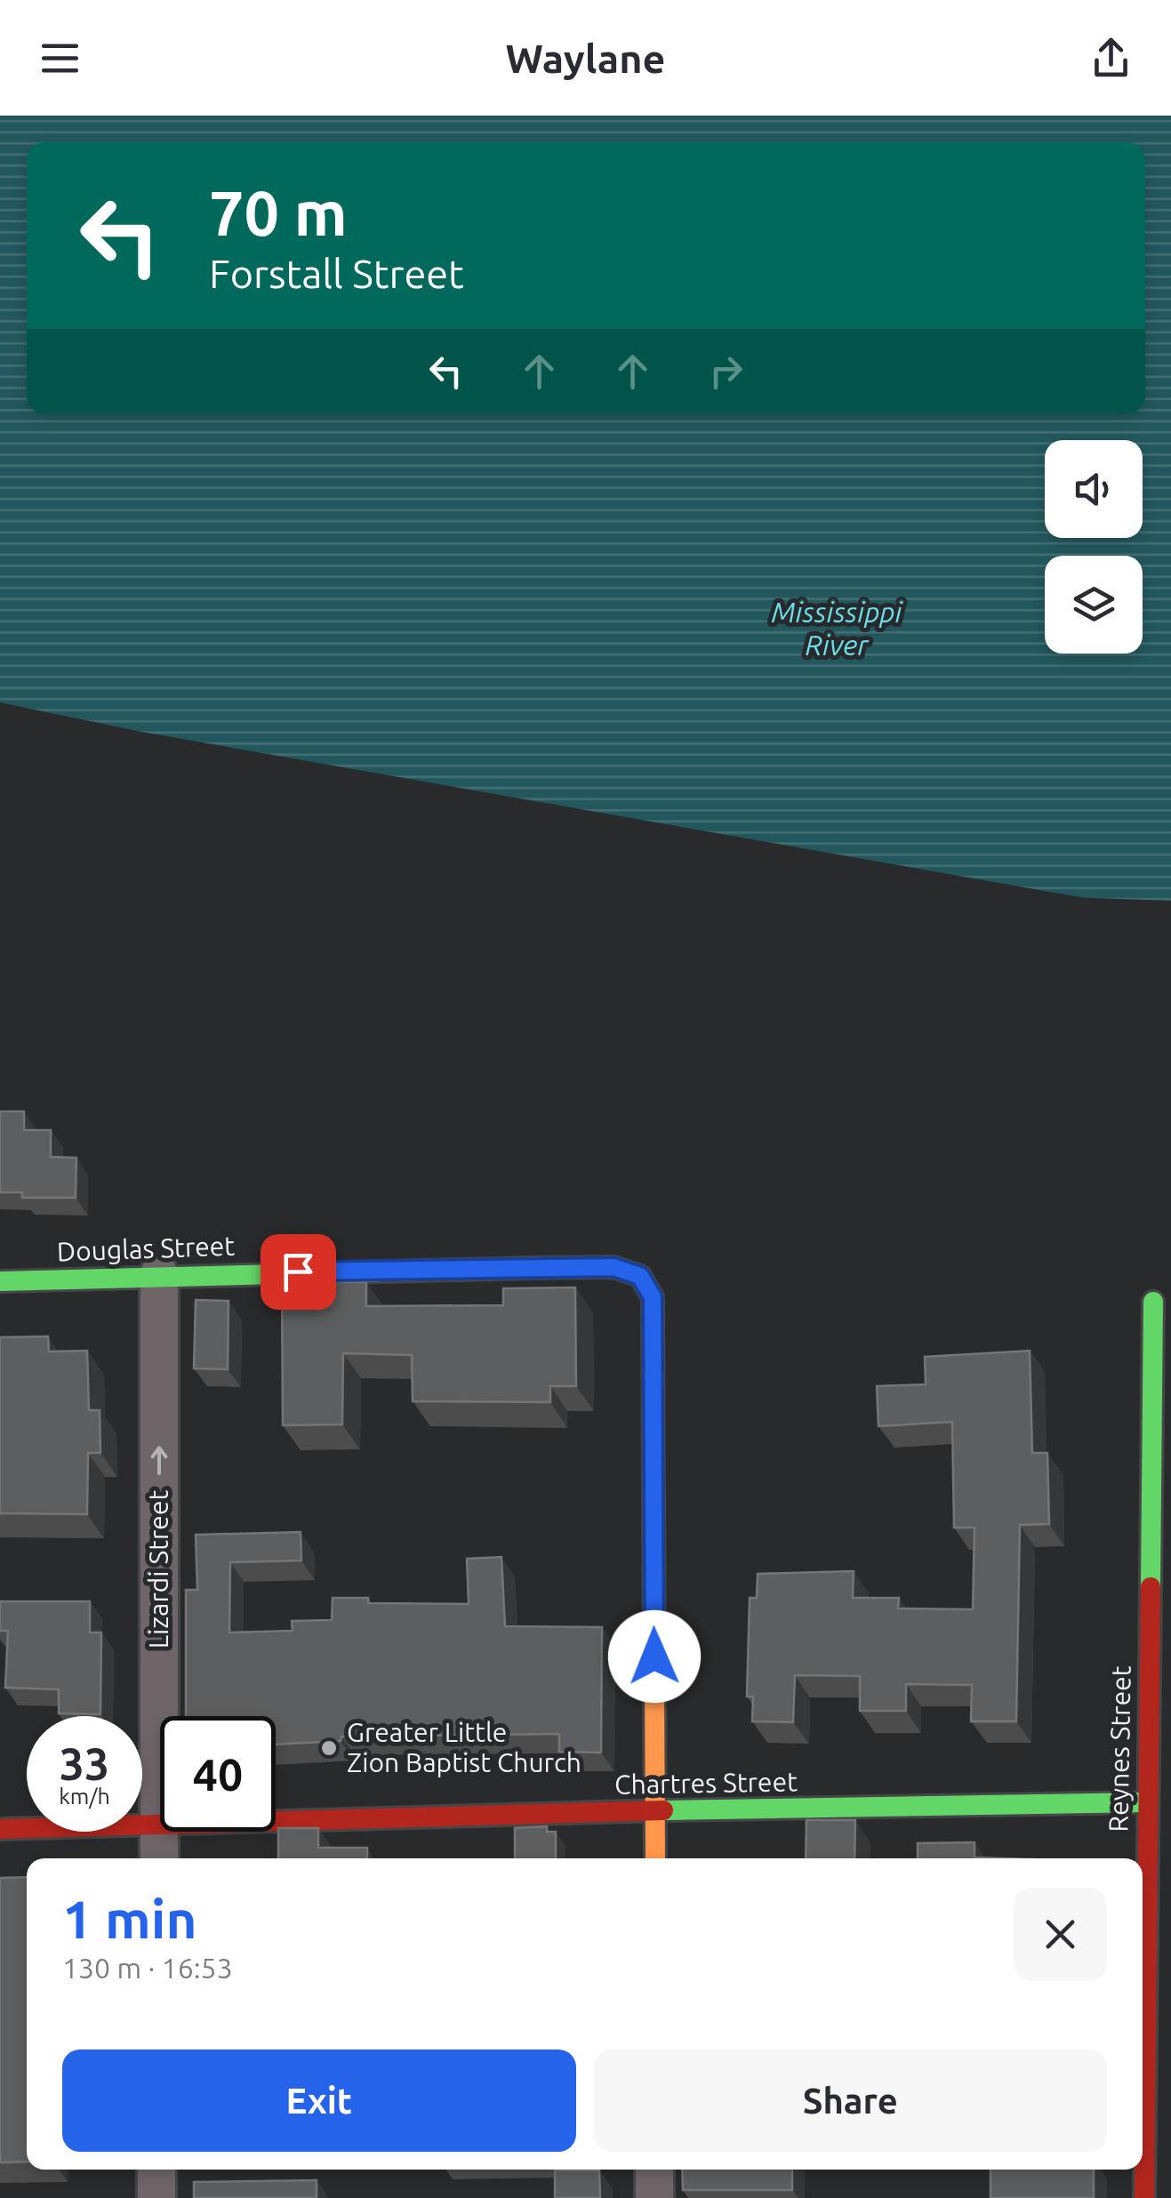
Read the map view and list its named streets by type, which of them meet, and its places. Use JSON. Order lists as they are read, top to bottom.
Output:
{
  "streets": {
    "street": [
      "Douglas Street",
      "Lizardi Street",
      "Reynes Street",
      "Chartres Street"
    ]
  },
  "crossings": [
    ["Douglas Street", "Lizardi Street"],
    ["Douglas Street", "Chartres Street"],
    ["Lizardi Street", "Chartres Street"],
    ["Reynes Street", "Chartres Street"]
  ],
  "one_way": ["Lizardi Street"],
  "water": ["Mississippi River"],
  "places": ["Greater Little Zion Baptist Church"],
  "page": {
    "header": "Waylane",
    "turn": ["70 m", "Forstall Street"],
    "speed": "33 km/h",
    "limit": "40",
    "heading": ["1 min", "130 m · 16:53"],
    "buttons": ["Exit", "Share"]
  }
}
